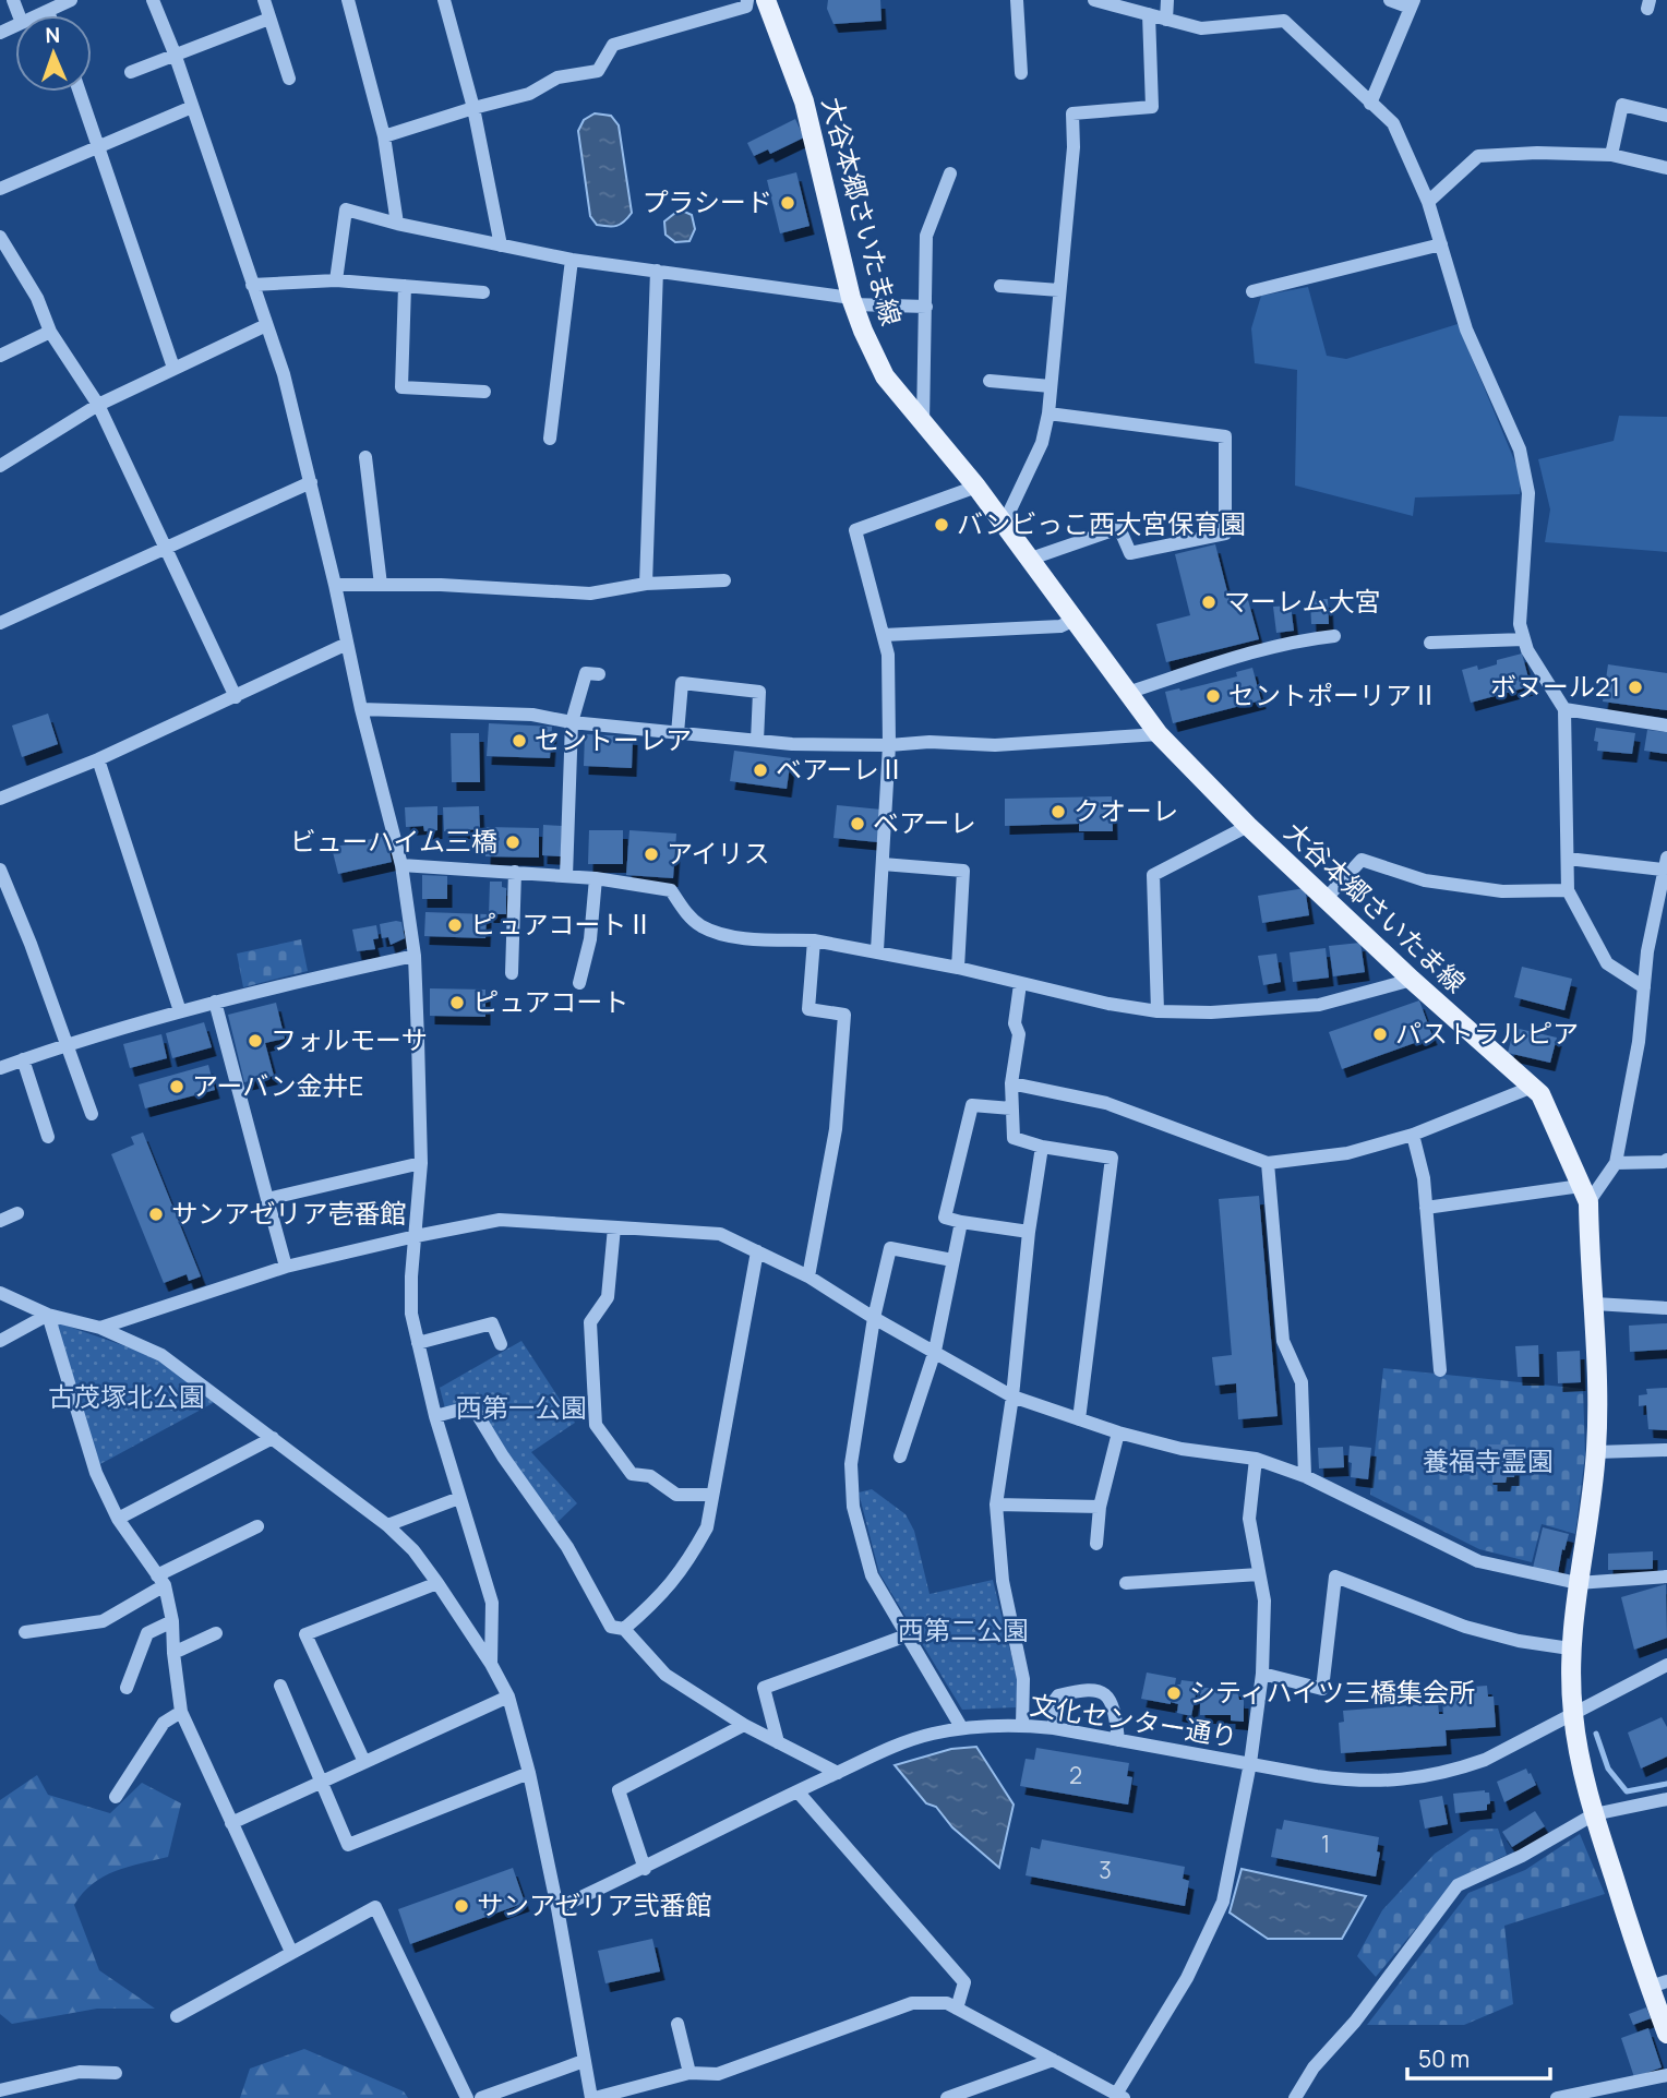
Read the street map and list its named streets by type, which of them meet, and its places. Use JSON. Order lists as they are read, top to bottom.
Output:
{
  "streets": {
    "main road": ["大谷本郷さいたま線"],
    "street": ["文化センター通り"]
  },
  "crossings": [
    ["大谷本郷さいたま線", "文化センター通り"]
  ],
  "parks": [
    "古茂塚北公園",
    "西第一公園",
    "養福寺霊園",
    "西第二公園"
  ],
  "places": [
    "プラシード",
    "バンビっこ西大宮保育園",
    "マーレム大宮",
    "ボヌール21",
    "セントポーリアⅡ",
    "セントーレア",
    "ベアーレⅡ",
    "クオーレ",
    "ベアーレ",
    "ビューハイム三橋",
    "アイリス",
    "ピュアコートⅡ",
    "ピュアコート",
    "パストラルピア",
    "フォルモーサ",
    "アーバン金井E",
    "サンアゼリア壱番館",
    "シティハイツ三橋集会所",
    "サンアゼリア弐番館"
  ],
  "house_numbers": ["2", "1", "3"],
  "scale_bar": "50 m",
  "north": "top"
}
